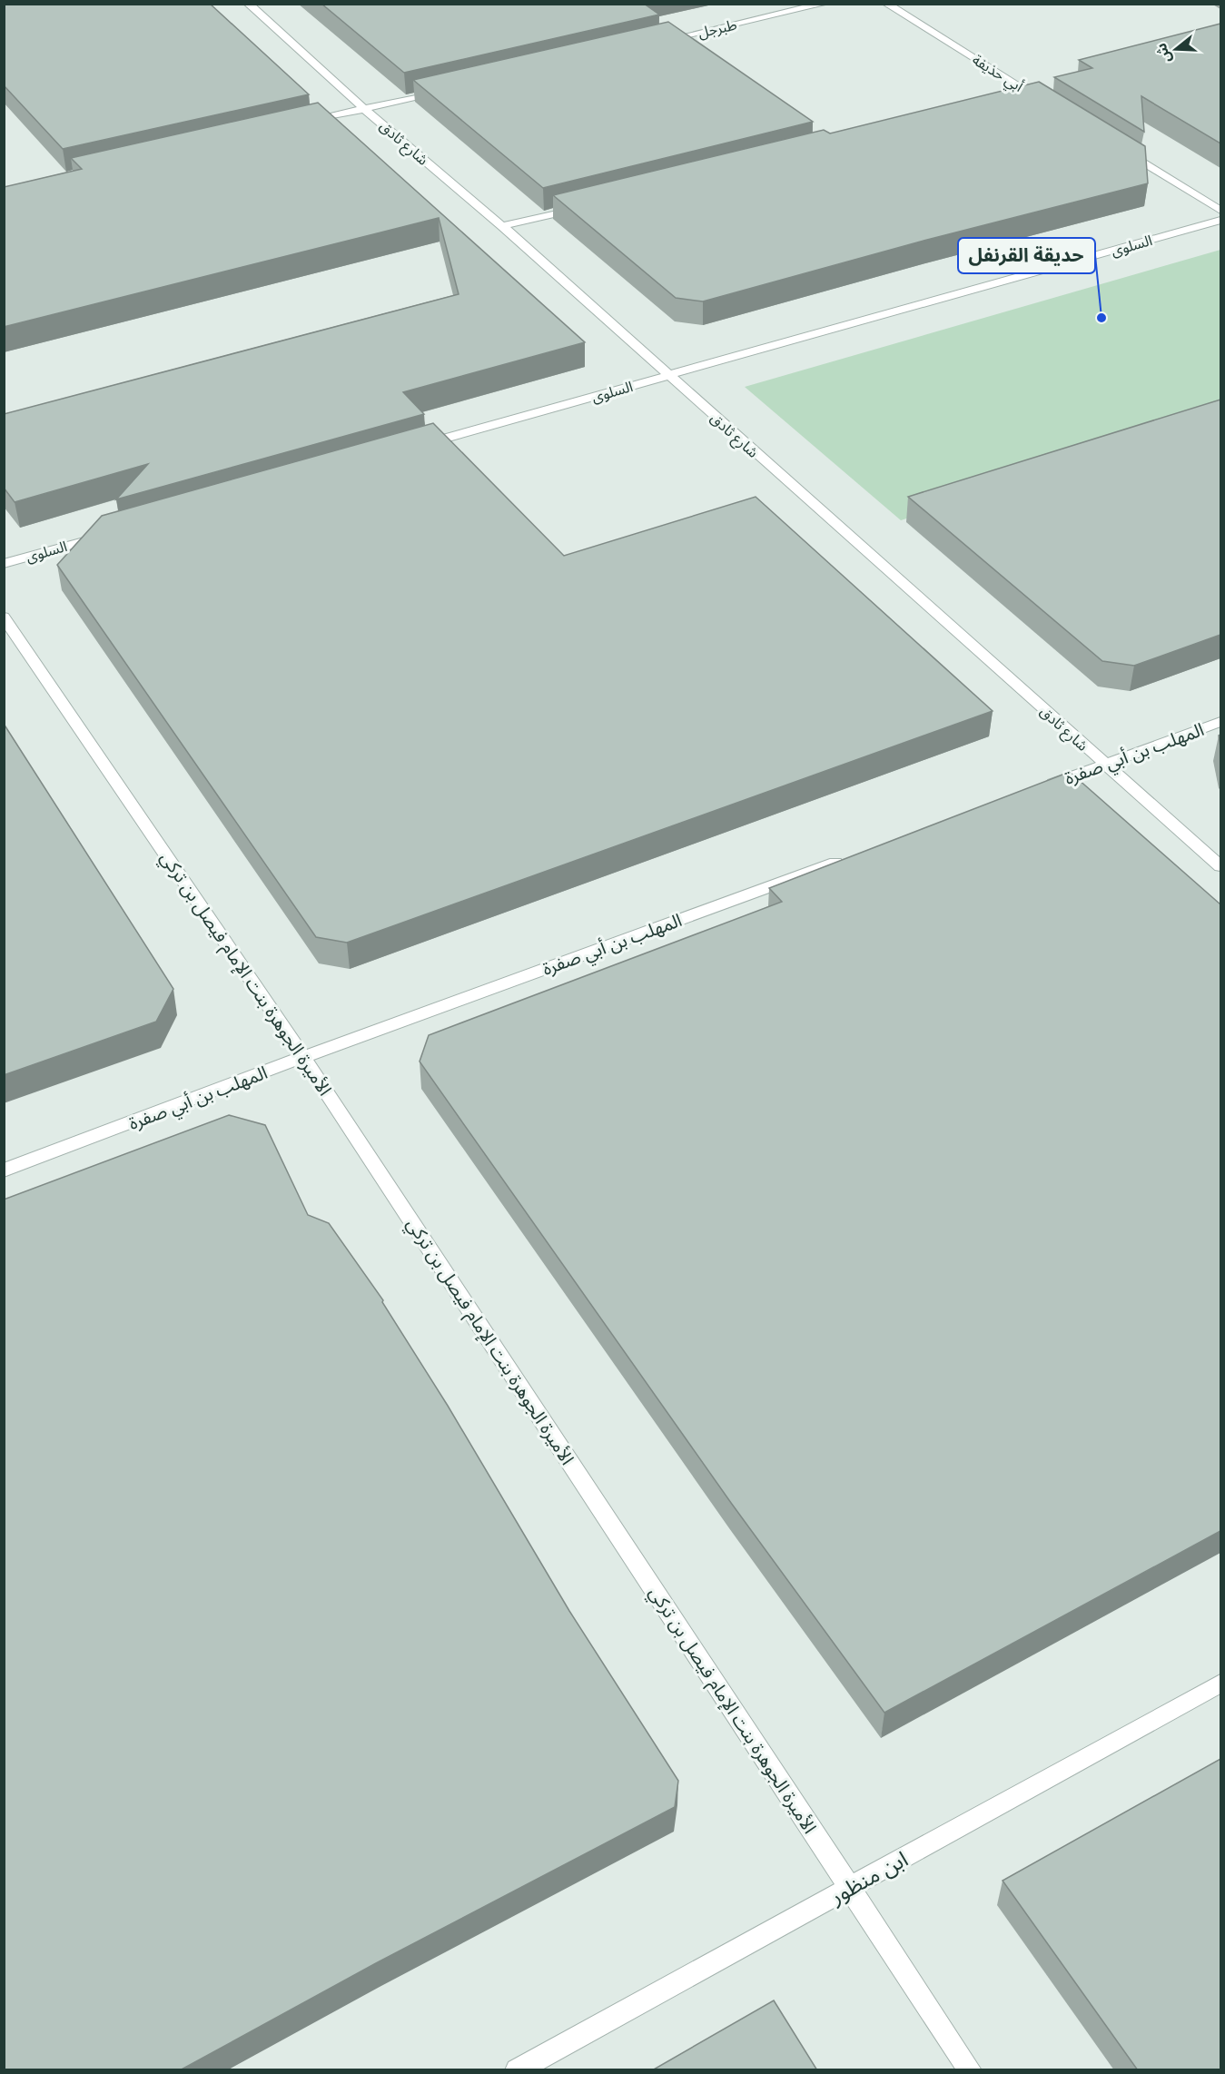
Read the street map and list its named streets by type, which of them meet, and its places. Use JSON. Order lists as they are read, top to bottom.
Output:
{
  "streets": {
    "street": [
      "طبرجل",
      "أبي حذيفة",
      "شارع ثادق",
      "السلوى",
      "المهلب بن أبي صفرة",
      "الأميرة الجوهرة بنت الإمام فيصل بن تركي",
      "ابن منظور"
    ]
  },
  "crossings": [
    ["شارع ثادق", "السلوى"],
    ["شارع ثادق", "المهلب بن أبي صفرة"],
    ["المهلب بن أبي صفرة", "الأميرة الجوهرة بنت الإمام فيصل بن تركي"],
    ["الأميرة الجوهرة بنت الإمام فيصل بن تركي", "ابن منظور"]
  ],
  "places": ["حديقة القرنفل"],
  "north": "left"
}
